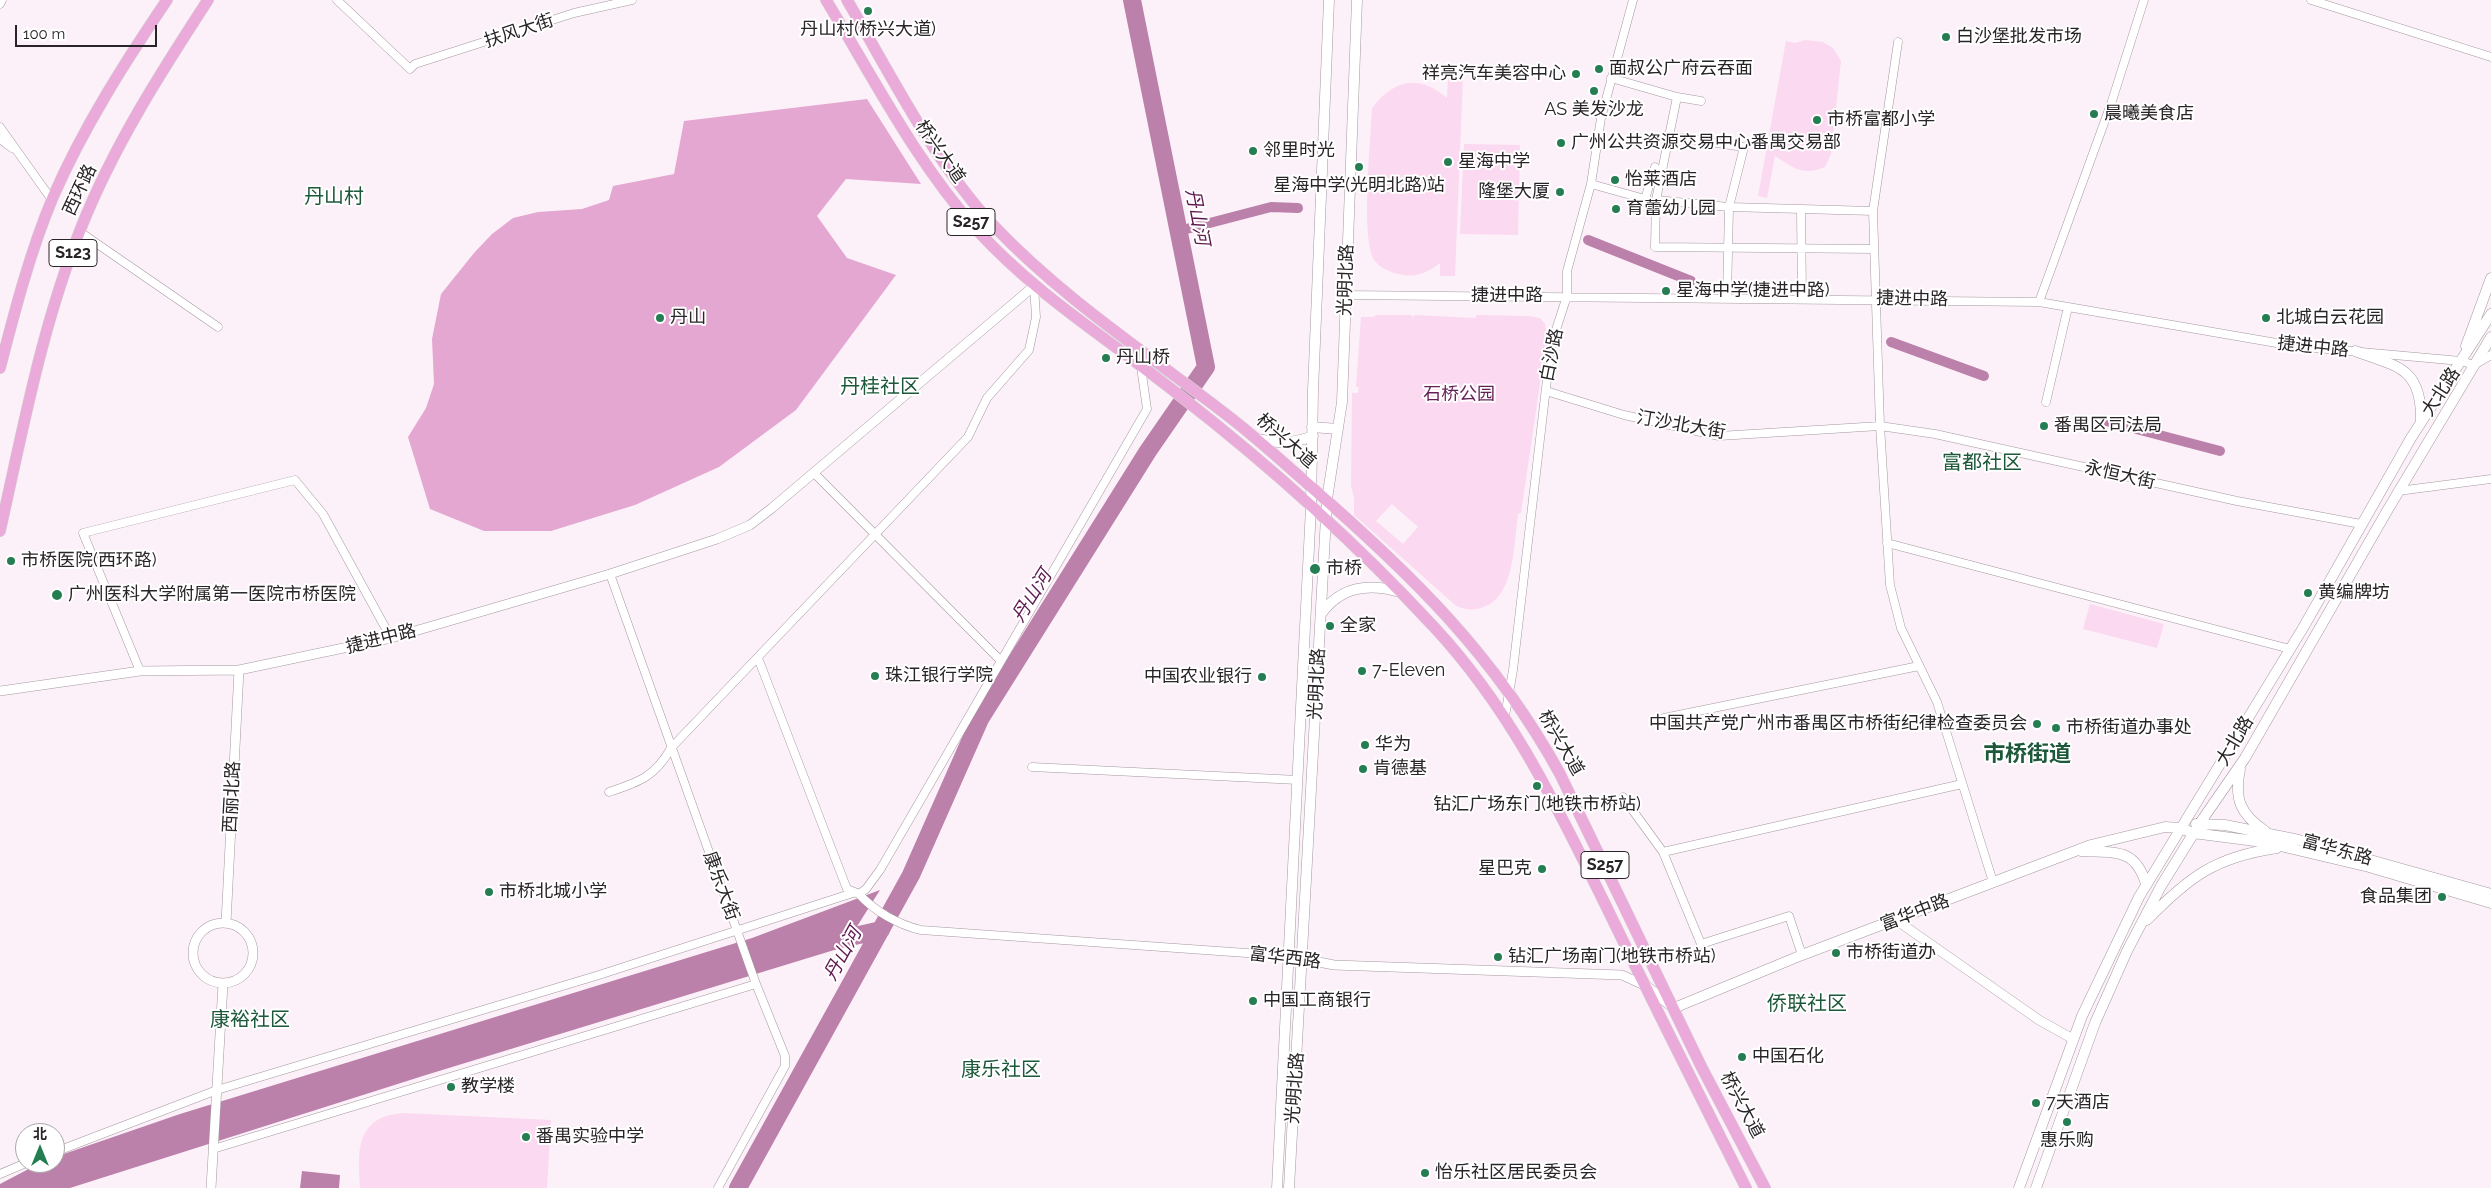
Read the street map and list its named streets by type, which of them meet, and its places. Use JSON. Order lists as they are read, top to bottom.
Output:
{
  "streets": {
    "main road": [
      "桥兴大道",
      "西环路",
      "S257",
      "S123",
      "光明北路",
      "大北路",
      "富华东路",
      "富华中路"
    ],
    "street": [
      "扶风大街",
      "捷进中路",
      "白沙路",
      "汀沙北大街",
      "永恒大街",
      "西丽北路",
      "康乐大街",
      "富华西路"
    ]
  },
  "crossings": [
    ["桥兴大道", "光明北路"],
    ["桥兴大道", "捷进中路"],
    ["桥兴大道", "白沙路"],
    ["桥兴大道", "富华中路"],
    ["桥兴大道", "富华西路"],
    ["光明北路", "捷进中路"],
    ["光明北路", "富华西路"],
    ["捷进中路", "白沙路"],
    ["捷进中路", "大北路"],
    ["捷进中路", "西丽北路"],
    ["捷进中路", "康乐大街"],
    ["白沙路", "汀沙北大街"],
    ["大北路", "永恒大街"],
    ["大北路", "富华东路"],
    ["大北路", "富华中路"],
    ["汀沙北大街", "永恒大街"],
    ["富华东路", "富华中路"]
  ],
  "districts": [
    "丹山村",
    "丹桂社区",
    "富都社区",
    "市桥街道",
    "侨联社区",
    "康裕社区",
    "康乐社区"
  ],
  "water": ["丹山河"],
  "parks": ["石桥公园"],
  "places": [
    "丹山村(桥兴大道)",
    "白沙堡批发市场",
    "面叔公广府云吞面",
    "祥亮汽车美容中心",
    "AS 美发沙龙",
    "晨曦美食店",
    "市桥富都小学",
    "广州公共资源交易中心番禺交易部",
    "邻里时光",
    "星海中学",
    "星海中学(光明北路)站",
    "怡莱酒店",
    "隆堡大厦",
    "育蕾幼儿园",
    "星海中学(捷进中路)",
    "丹山",
    "北城白云花园",
    "丹山桥",
    "番禺区司法局",
    "市桥医院(西环路)",
    "市桥",
    "黄编牌坊",
    "广州医科大学附属第一医院市桥医院",
    "全家",
    "7-Eleven",
    "珠江银行学院",
    "中国农业银行",
    "中国共产党广州市番禺区市桥街纪律检查委员会",
    "市桥街道办事处",
    "华为",
    "肯德基",
    "钻汇广场东门(地铁市桥站)",
    "星巴克",
    "市桥北城小学",
    "食品集团",
    "市桥街道办",
    "钻汇广场南门(地铁市桥站)",
    "中国工商银行",
    "中国石化",
    "教学楼",
    "7天酒店",
    "惠乐购",
    "番禺实验中学",
    "怡乐社区居民委员会"
  ],
  "scale_bar": "100 m",
  "north": "top"
}
